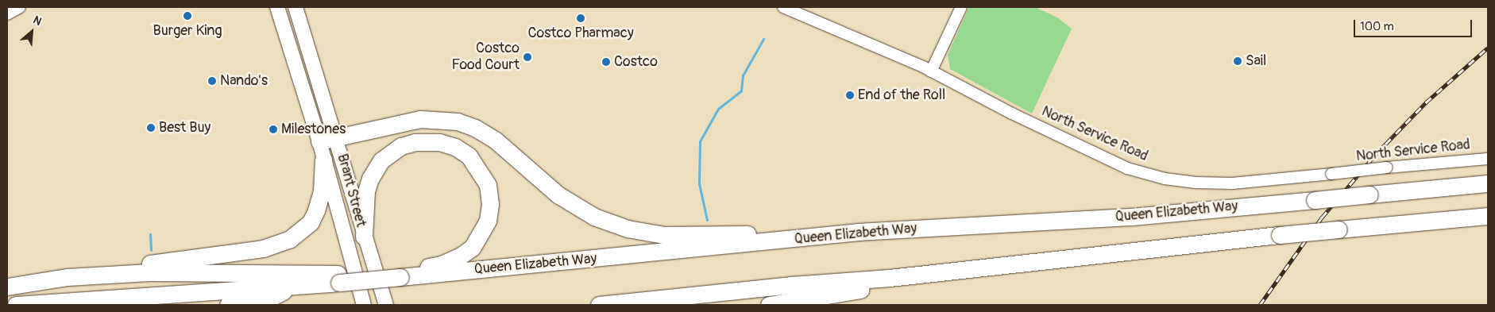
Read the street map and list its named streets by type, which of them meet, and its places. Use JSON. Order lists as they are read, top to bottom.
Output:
{
  "streets": {
    "highway": ["Queen Elizabeth Way"],
    "main road": ["Brant Street"],
    "street": ["North Service Road"]
  },
  "places": [
    "Burger King",
    "Costco Pharmacy",
    "Costco Food Court",
    "Sail",
    "Costco",
    "Nando's",
    "End of the Roll",
    "Best Buy",
    "Milestones"
  ],
  "scale_bar": "100 m",
  "north": "top right"
}
